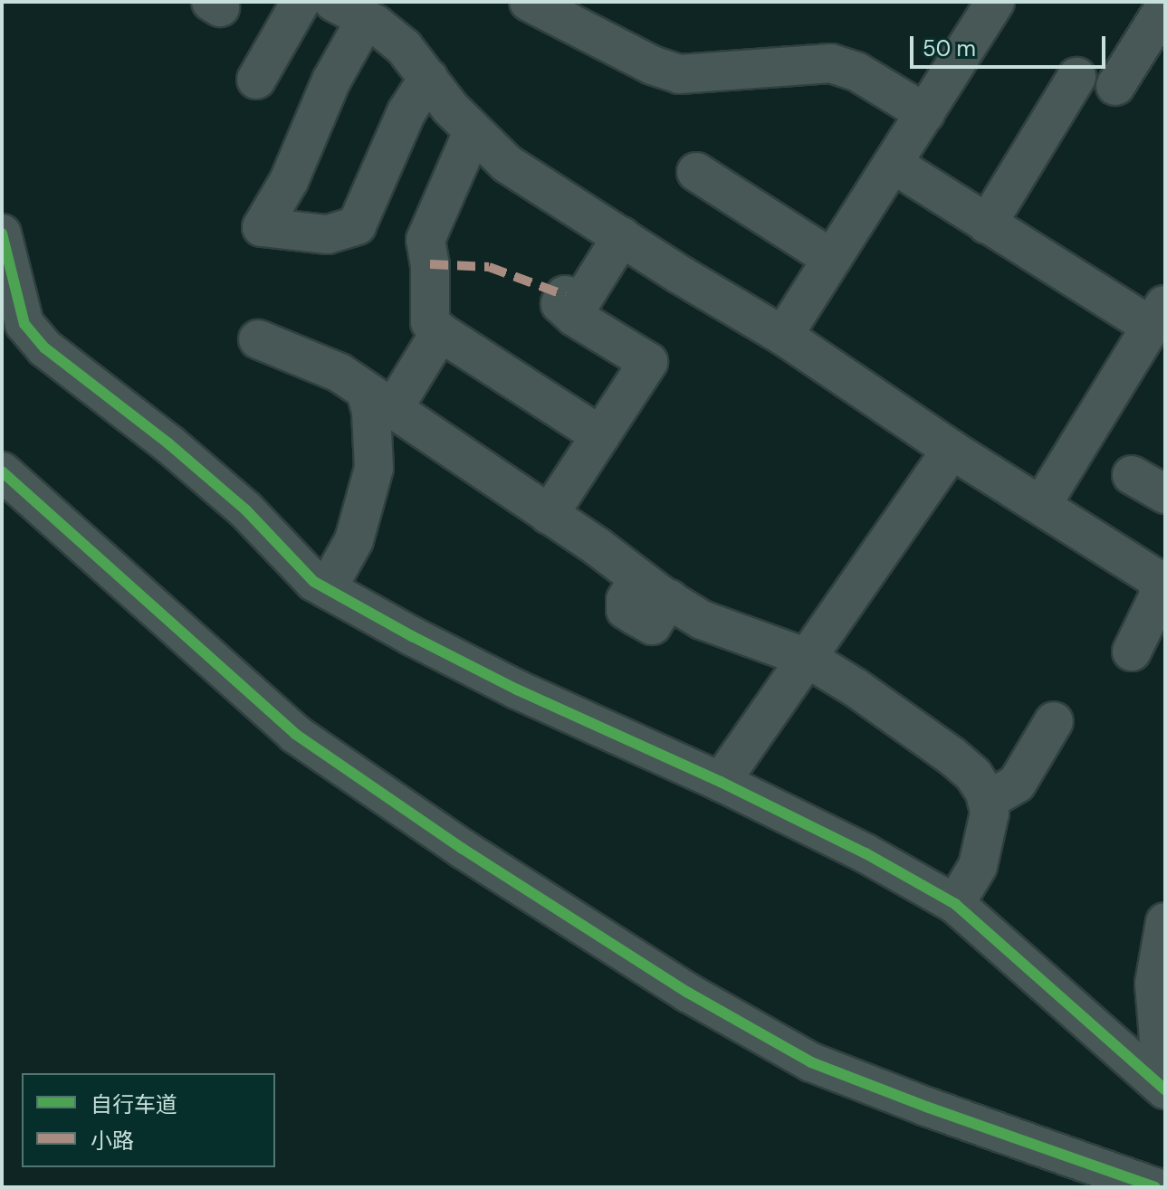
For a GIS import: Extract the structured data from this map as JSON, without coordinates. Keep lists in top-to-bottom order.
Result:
{
  "legend": ["自行车道", "小路"],
  "scale_bar": "50 m"
}
